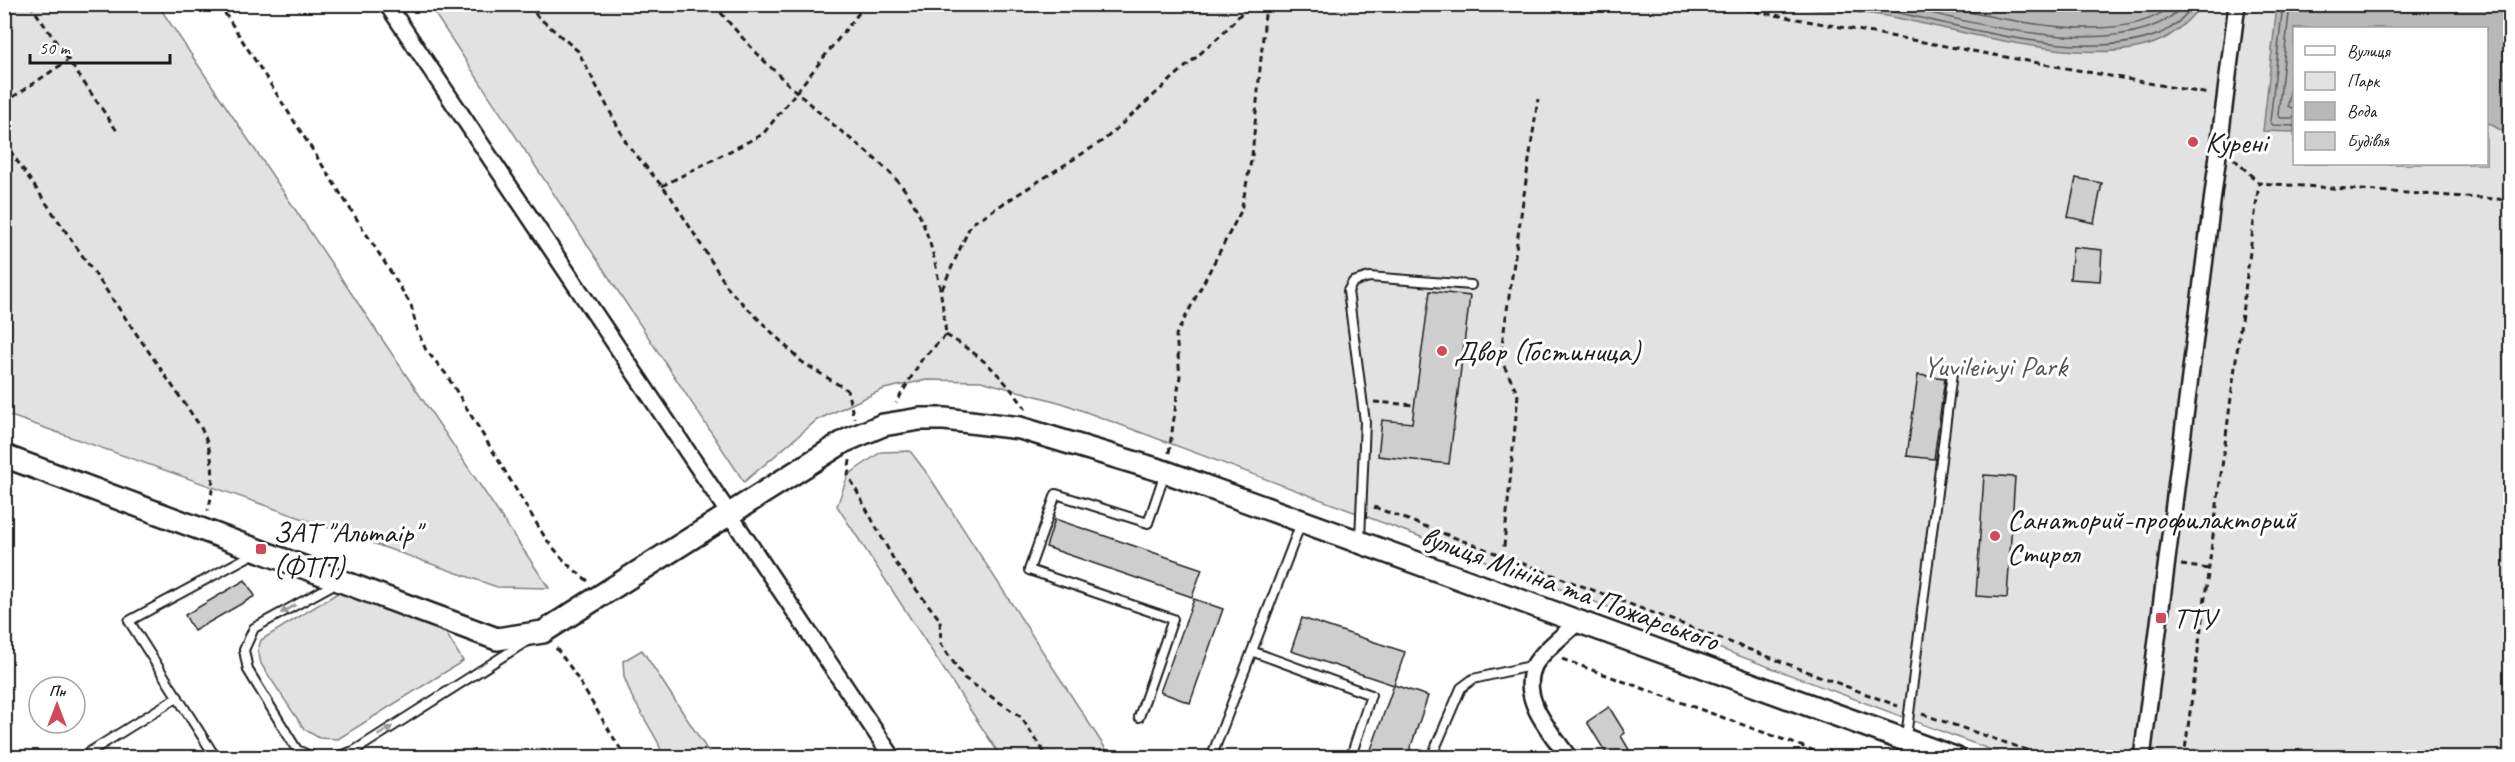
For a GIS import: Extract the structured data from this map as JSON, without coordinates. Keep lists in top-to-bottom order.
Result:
{
  "streets": {
    "street": ["вулиця Мініна та Пожарського"]
  },
  "parks": ["Yuvileinyi Park"],
  "places": {
    "other": ["Курені", "Двор (Гостиница)", "Санаторий-профилакторий Стирол"],
    "transit": ["ЗАТ \"Альтаір\" (ФТП)", "ТТУ"]
  },
  "legend": [
    "Вулиця",
    "Парк",
    "Вода",
    "Будівля"
  ],
  "scale_bar": "50 m",
  "north": "top"
}
